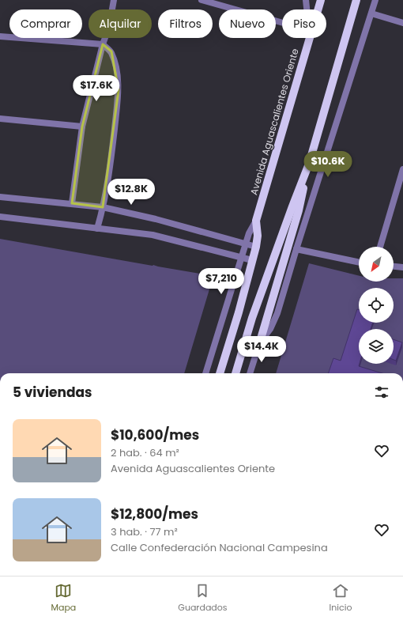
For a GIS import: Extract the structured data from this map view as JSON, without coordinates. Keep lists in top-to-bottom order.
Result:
{
  "streets": {
    "main road": ["Avenida Aguascalientes Oriente"]
  },
  "north": "bottom left",
  "page": {
    "chip": [
      "Comprar",
      "Alquilar",
      "Filtros",
      "Nuevo",
      "Piso"
    ],
    "price": [
      "$17.6K",
      "$10.6K",
      "$12.8K",
      "$7,210",
      "$14.4K"
    ],
    "heading": "5 viviendas",
    "list": [
      {
        "name": "$10,600/mes",
        "note": "2 hab. · 64 m² · Avenida Aguascalientes Oriente"
      },
      {
        "name": "$12,800/mes",
        "note": "3 hab. · 77 m² · Calle Confederación Nacional Campesina"
      }
    ],
    "tabs": ["Mapa", "Guardados", "Inicio"]
  }
}
